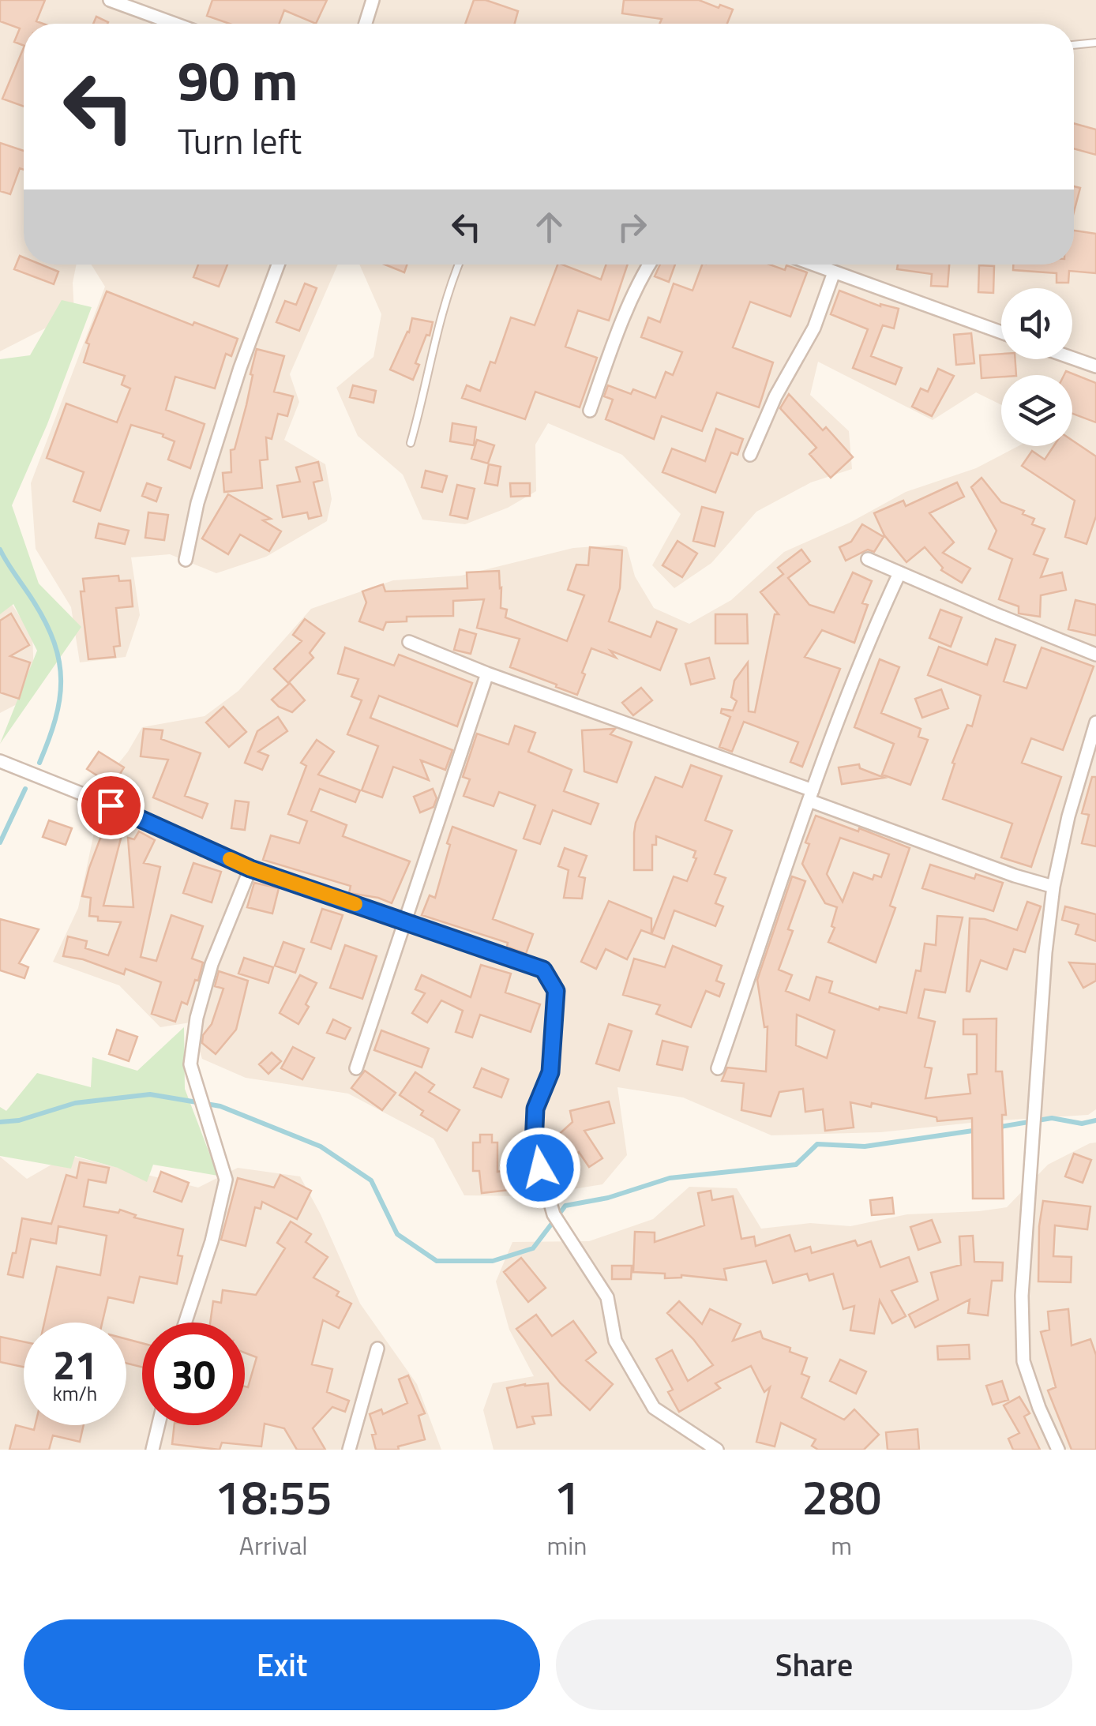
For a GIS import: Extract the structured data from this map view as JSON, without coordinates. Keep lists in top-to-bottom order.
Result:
{
  "page": {
    "turn": ["90 m", "Turn left"],
    "speed": "21 km/h",
    "limit": "30",
    "eta": [
      "18:55",
      "Arrival",
      "1",
      "min",
      "280",
      "m"
    ],
    "buttons": ["Exit", "Share"]
  }
}
